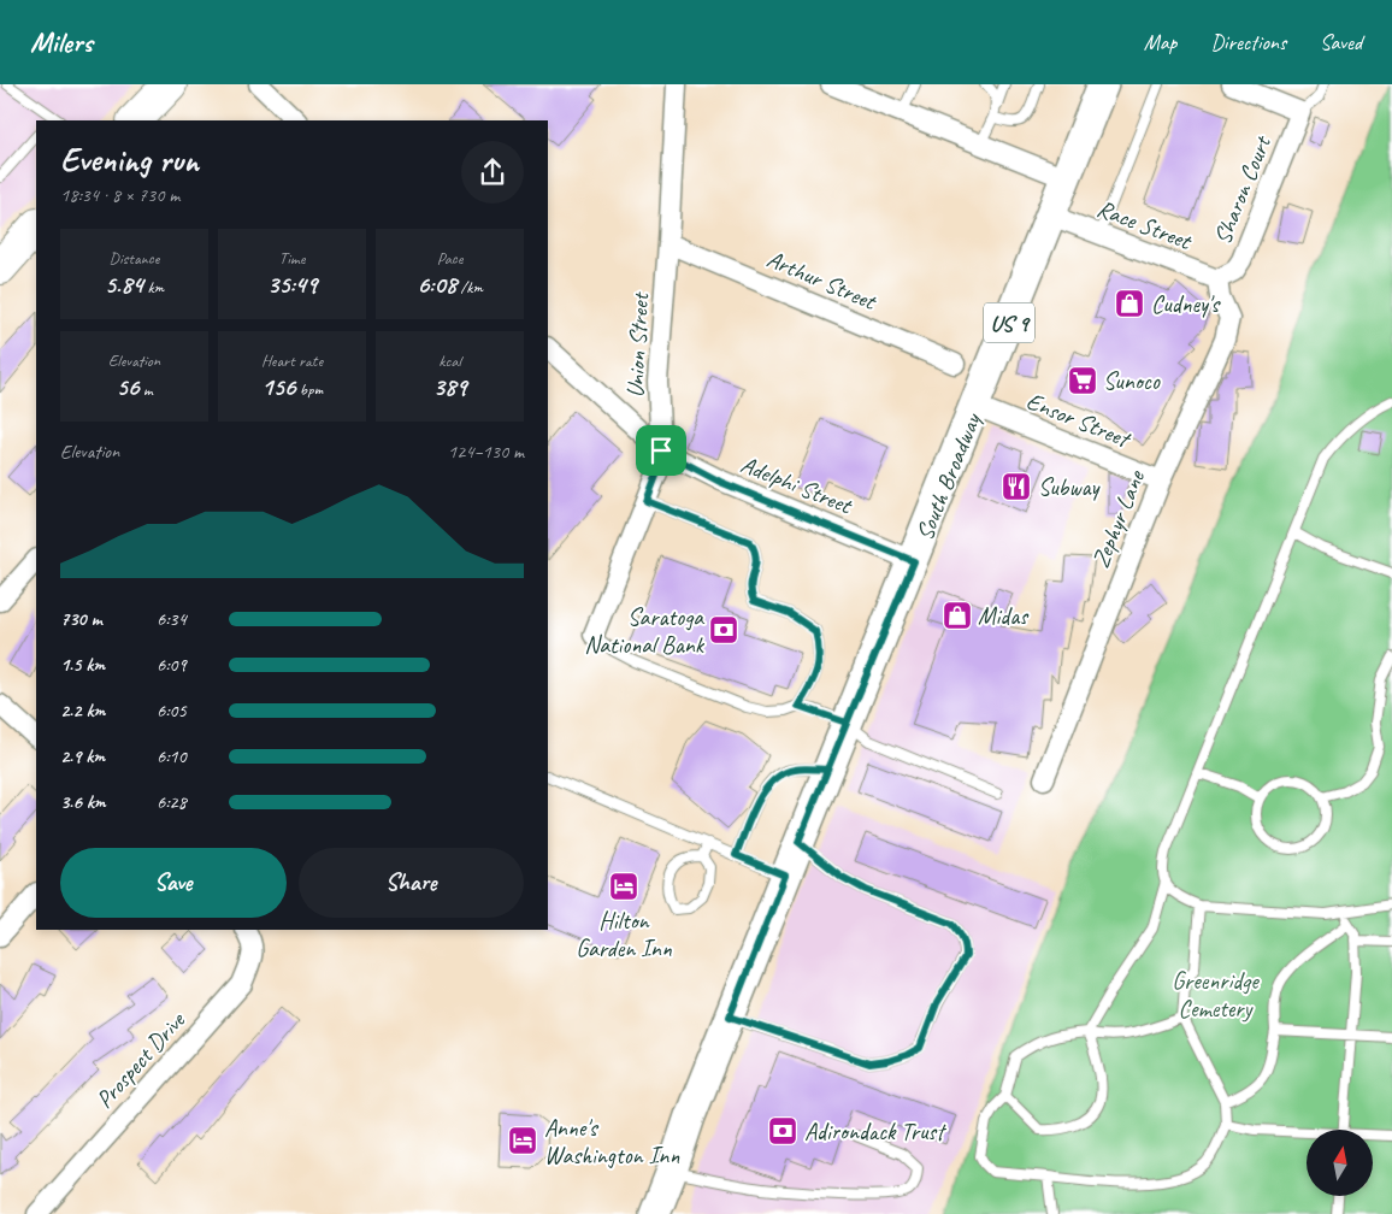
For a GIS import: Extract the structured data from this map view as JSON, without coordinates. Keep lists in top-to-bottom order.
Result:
{
  "streets": {
    "main road": ["US 9", "South Broadway"],
    "street": [
      "Sharon Court",
      "Race Street",
      "Arthur Street",
      "Union Street",
      "Ensor Street",
      "Adelphi Street",
      "Zephyr Lane",
      "Prospect Drive"
    ]
  },
  "crossings": [
    ["Sharon Court", "Race Street"],
    ["Sharon Court", "Zephyr Lane"],
    ["Race Street", "South Broadway"],
    ["Race Street", "Zephyr Lane"],
    ["Arthur Street", "Union Street"],
    ["Union Street", "Adelphi Street"],
    ["Ensor Street", "South Broadway"],
    ["Ensor Street", "Zephyr Lane"],
    ["South Broadway", "Adelphi Street"]
  ],
  "parks": ["Greenridge Cemetery"],
  "places": {
    "shop": ["Cudney's", "Midas"],
    "supermarket": ["Sunoco"],
    "restaurant": ["Subway"],
    "bank": ["Saratoga National Bank", "Adirondack Trust"],
    "hotel": ["Hilton Garden Inn", "Anne's Washington Inn"]
  },
  "north": "top",
  "page": {
    "header": "Milers",
    "nav": ["Map", "Directions", "Saved"],
    "heading": ["Evening run", "18:34 · 8 × 730 m"],
    "stats": [
      ["Distance", "5.84 km"],
      ["Time", "35:49"],
      ["Pace", "6:08 /km"],
      ["Elevation", "56 m"],
      ["Heart rate", "156 bpm"],
      ["kcal", "389"]
    ],
    "chart": ["Elevation", "124–130 m"],
    "list": [
      {
        "name": "730 m",
        "note": "6:34"
      },
      {
        "name": "1.5 km",
        "note": "6:09"
      },
      {
        "name": "2.2 km",
        "note": "6:05"
      },
      {
        "name": "2.9 km",
        "note": "6:10"
      },
      {
        "name": "3.6 km",
        "note": "6:28"
      }
    ],
    "buttons": ["Save", "Share"]
  }
}
